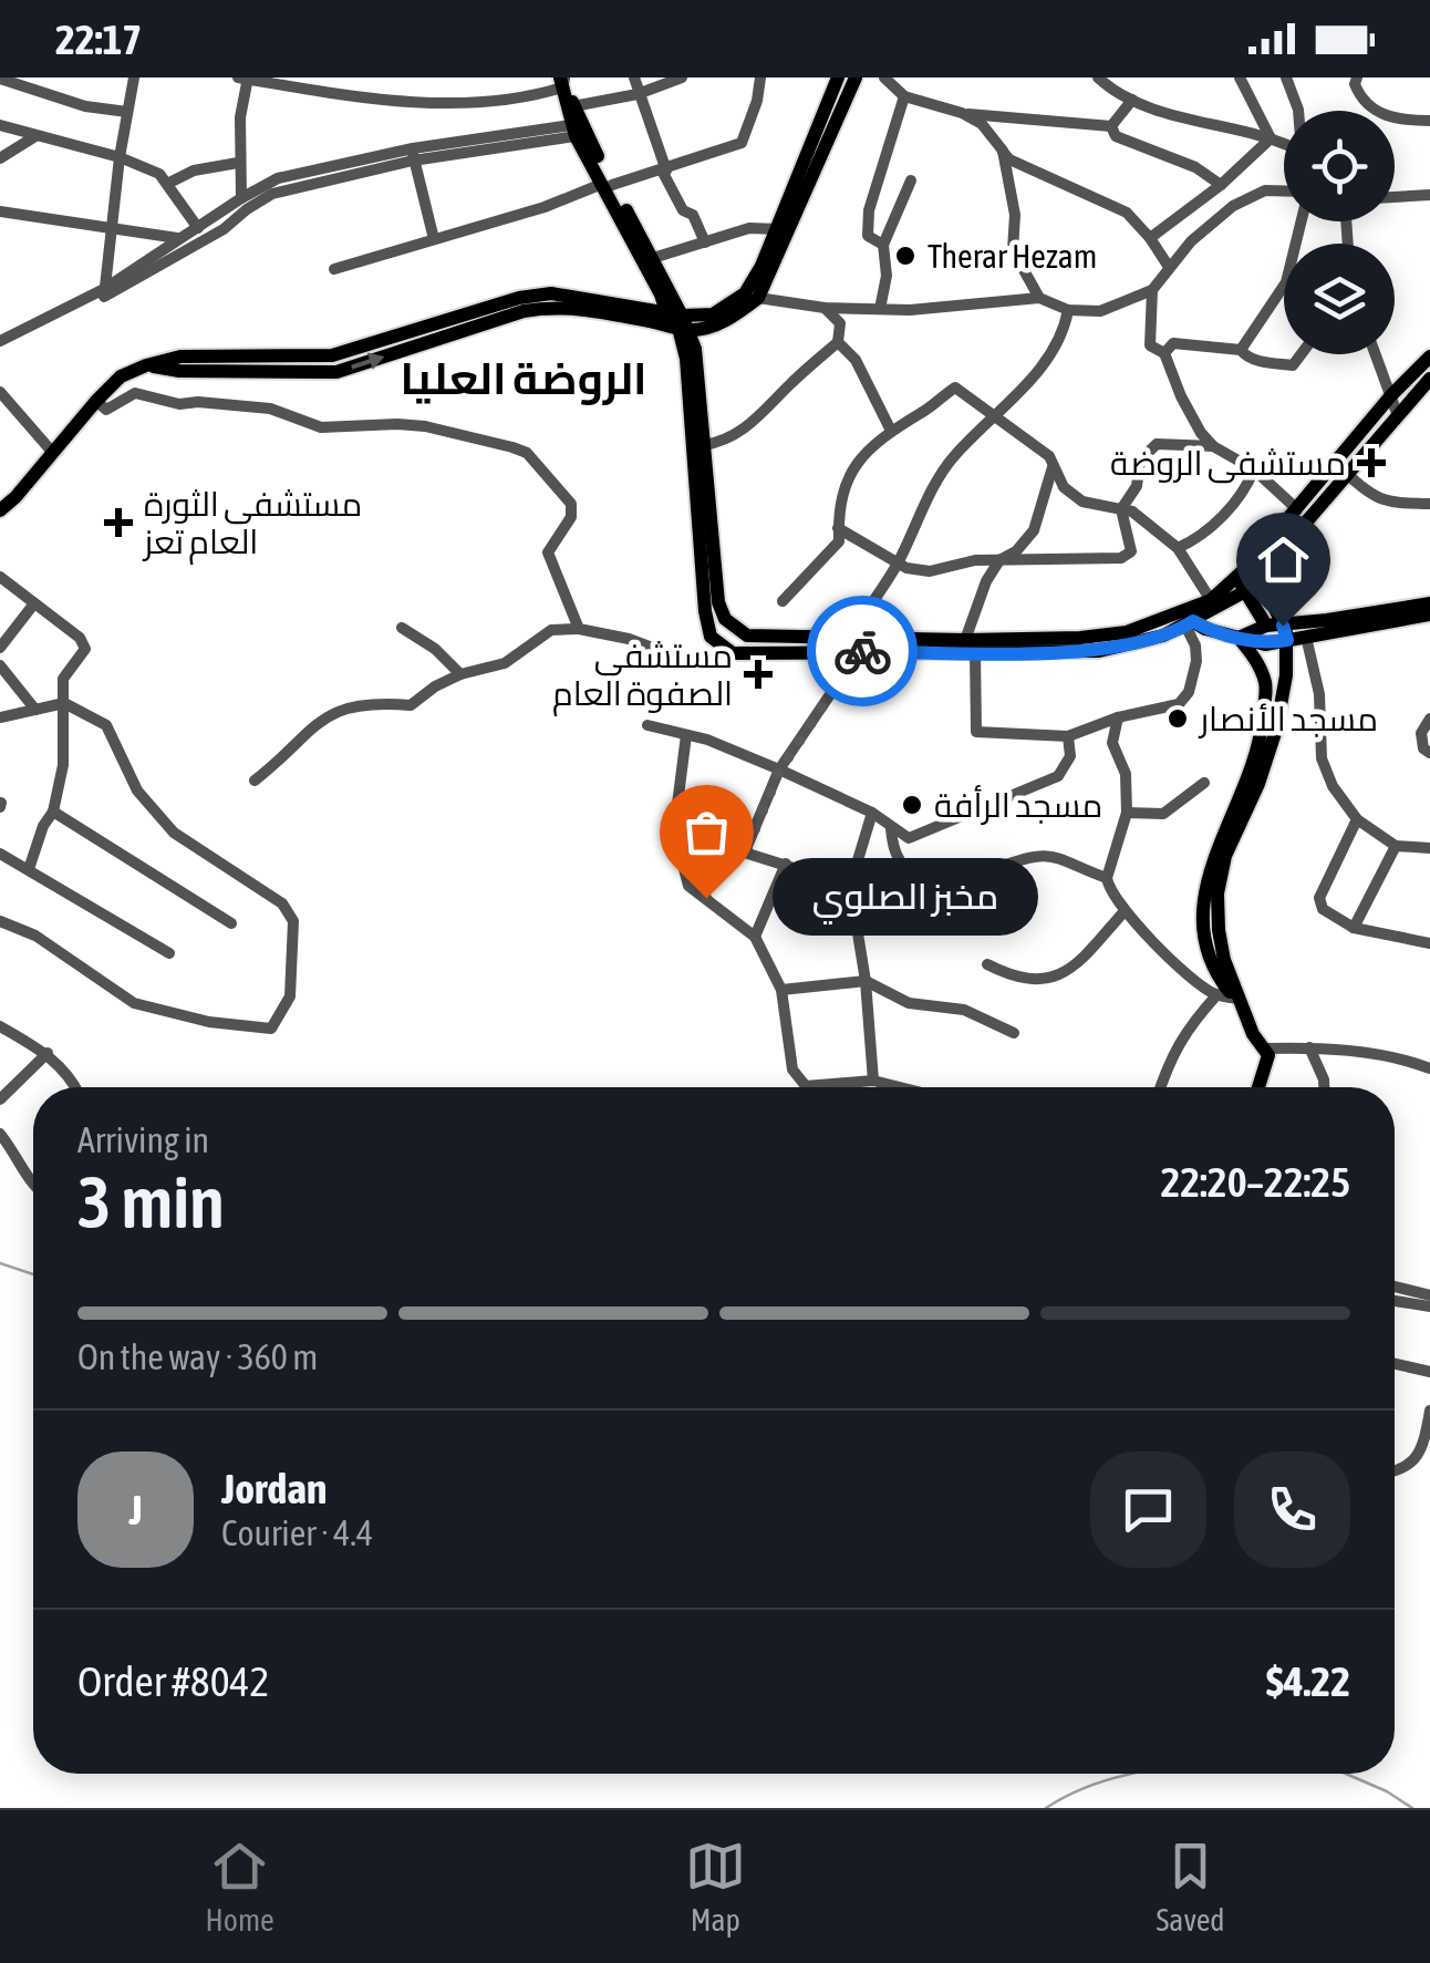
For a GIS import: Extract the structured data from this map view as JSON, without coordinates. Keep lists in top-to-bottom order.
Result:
{
  "districts": ["الروضة العليا"],
  "places": {
    "other": [
      "Therar Hezam",
      "مسجد الأنصار",
      "مسجد الرأفة",
      "مخبز الصلوي"
    ],
    "health": ["مستشفى الروضة", "مستشفى الثورة العام تعز", "مستشفى الصفوة العام"]
  },
  "page": {
    "status": "22:17",
    "bubble": "مخبز الصلوي",
    "heading": ["3 min", "Arriving in", "22:20–22:25"],
    "panel": [
      "Jordan",
      "Courier · 4.4",
      "Order #8042",
      "$4.22"
    ],
    "bar": "On the way · 360 m",
    "round": "J",
    "tabs": ["Home", "Map", "Saved"]
  }
}
